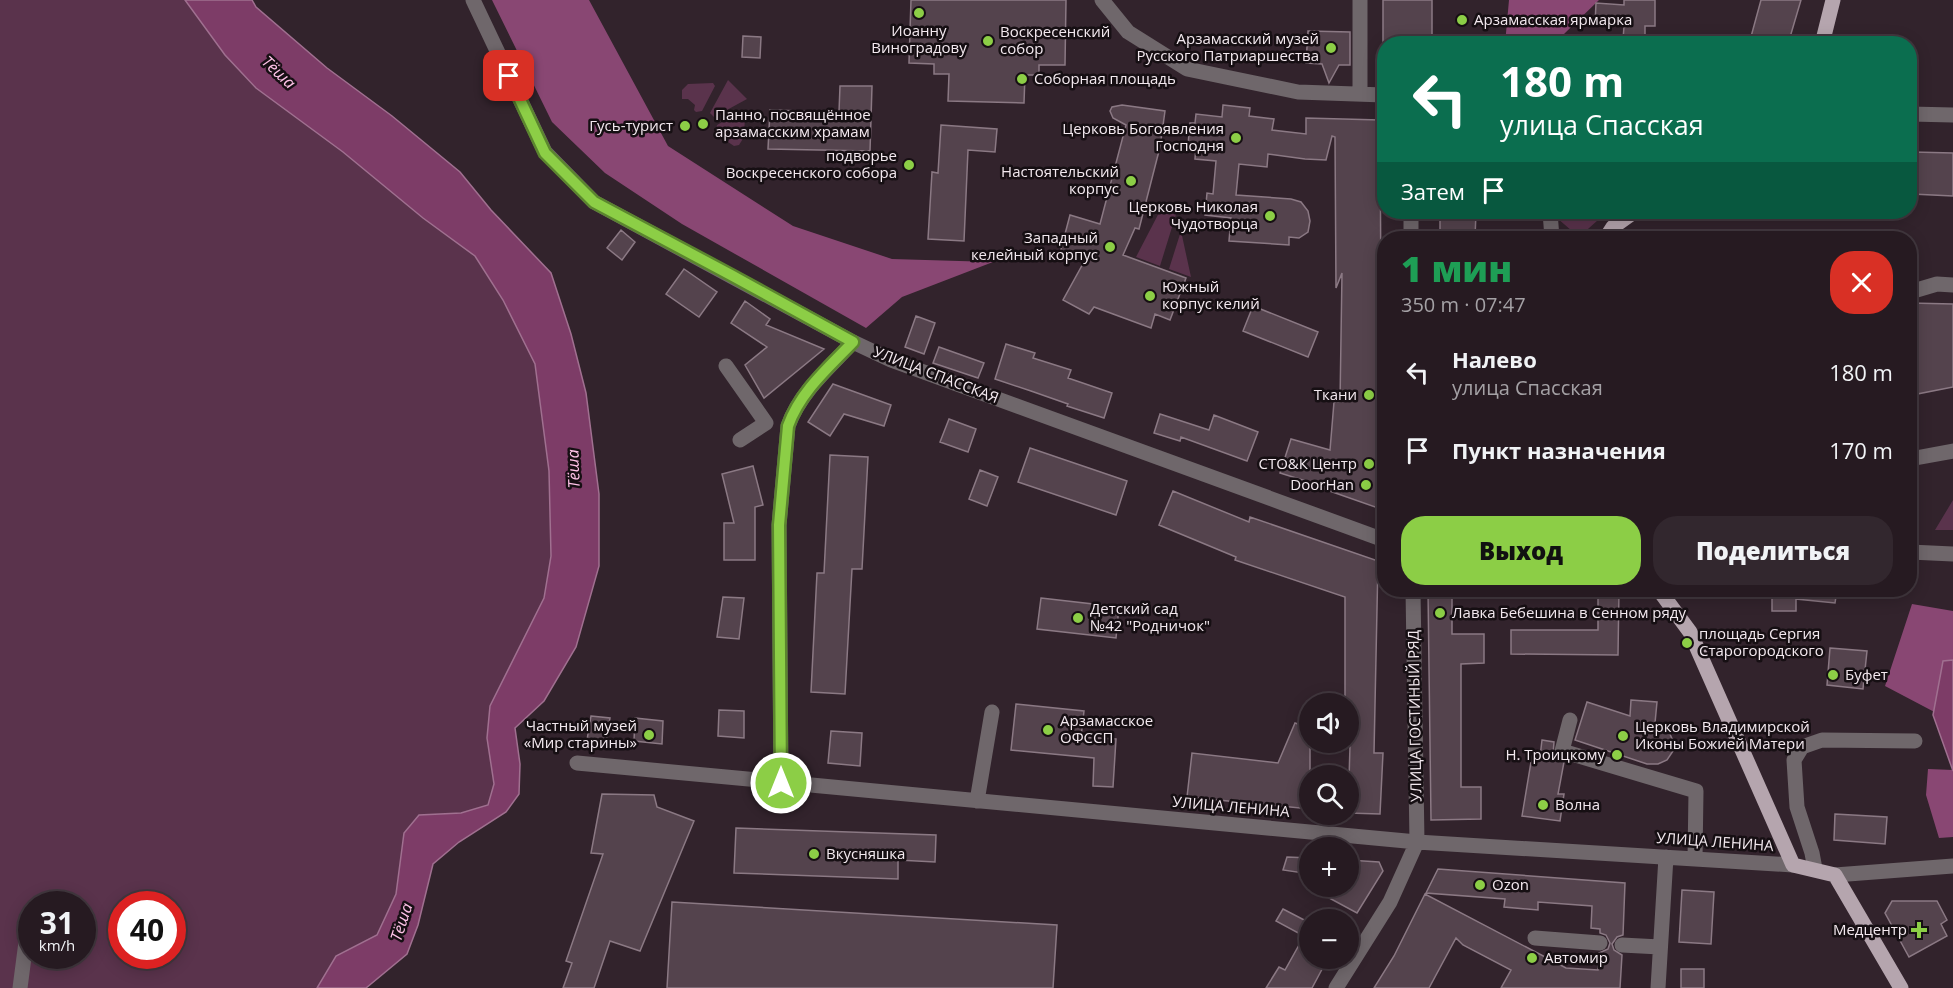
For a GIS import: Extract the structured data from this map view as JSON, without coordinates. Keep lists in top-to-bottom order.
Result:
{
  "streets": {
    "main road": ["УЛИЦА ЛЕНИНА"],
    "street": ["УЛИЦА СПАССКАЯ", "УЛИЦА ГОСТИНЫЙ РЯД"]
  },
  "crossings": [
    ["УЛИЦА ГОСТИНЫЙ РЯД", "УЛИЦА ЛЕНИНА"]
  ],
  "water": ["Тёша"],
  "places": {
    "other": [
      "Иоанну Виноградову",
      "Арзамасская ярмарка",
      "Воскресенский собор",
      "Арзамасский музей Русского Патриаршества",
      "Соборная площадь",
      "Панно, посвящённое арзамасским храмам",
      "Гусь-турист",
      "Церковь Богоявления Господня",
      "подворье Воскресенского собора",
      "Настоятельский корпус",
      "Церковь Николая Чудотворца",
      "Западный келейный корпус",
      "Южный корпус келий",
      "Ткани",
      "СТО&К Центр",
      "DoorHan",
      "Лавка Бебешина в Сенном ряду",
      "Детский сад №42 \"Родничок\"",
      "площадь Сергия Старогородского",
      "Буфет",
      "Арзамасское ОФССП",
      "Частный музей «Мир старины»",
      "Церковь Владимирской Иконы Божией Матери",
      "Н. Троицкому",
      "Волна",
      "Вкусняшка",
      "Ozon",
      "Автомир"
    ],
    "health": ["Медцентр"]
  },
  "page": {
    "turn": ["180 m", "улица Спасская"],
    "then": "Затем",
    "heading": ["1 мин", "350 m · 07:47"],
    "list": [
      {
        "name": "Налево",
        "note": "улица Спасская",
        "value": "180 m"
      },
      {
        "name": "Пункт назначения",
        "value": "170 m"
      }
    ],
    "buttons": ["Выход", "Поделиться"],
    "map_buttons": ["+", "−"],
    "speed": "31 km/h",
    "limit": "40"
  }
}
